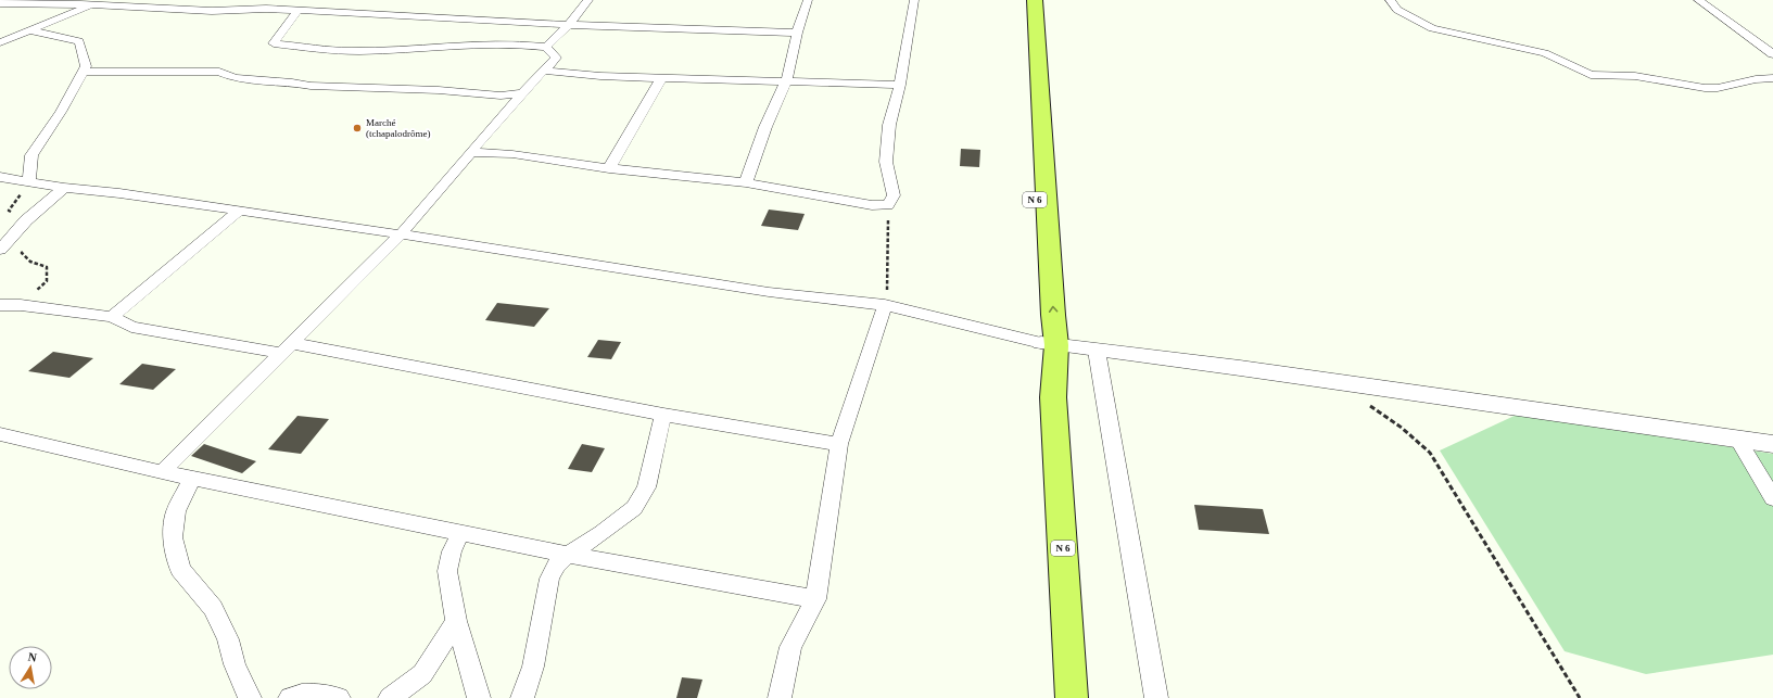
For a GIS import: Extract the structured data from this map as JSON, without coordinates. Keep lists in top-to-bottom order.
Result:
{
  "streets": {
    "main road": ["N 6"]
  },
  "places": ["Marché (tchapalodrôme)"],
  "north": "top"
}
